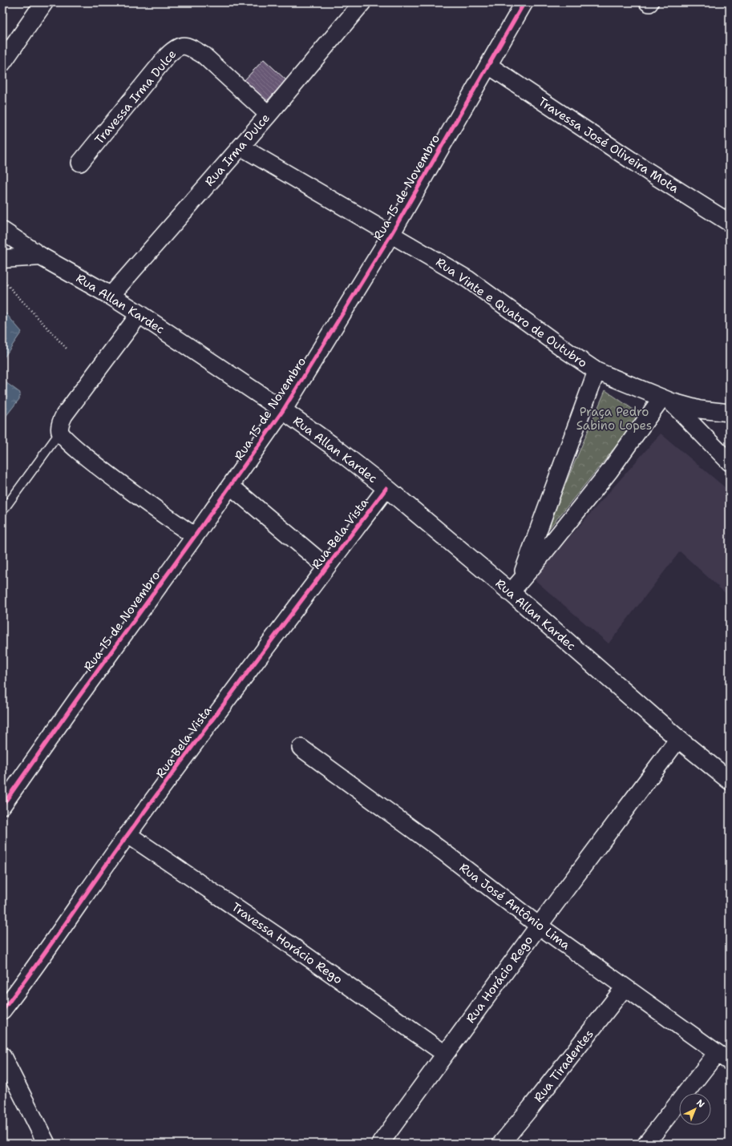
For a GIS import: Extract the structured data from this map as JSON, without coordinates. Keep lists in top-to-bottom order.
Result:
{
  "streets": {
    "main road": ["Rua Allan Kardec"],
    "street": [
      "Travessa Irma Dulce",
      "Travessa José Oliveira Mota",
      "Rua Irma Dulce",
      "Rua 15 de Novembro",
      "Rua Vinte e Quatro de Outubro",
      "Rua Bela Vista",
      "Rua José Antônio Lima",
      "Travessa Horácio Rego",
      "Rua Horácio Rego",
      "Rua Tiradentes"
    ]
  },
  "crossings": [
    ["Travessa Irma Dulce", "Rua Irma Dulce"],
    ["Travessa José Oliveira Mota", "Rua 15 de Novembro"],
    ["Rua Irma Dulce", "Rua Allan Kardec"],
    ["Rua Irma Dulce", "Rua Vinte e Quatro de Outubro"],
    ["Rua 15 de Novembro", "Rua Allan Kardec"],
    ["Rua 15 de Novembro", "Rua Vinte e Quatro de Outubro"],
    ["Rua Allan Kardec", "Rua Bela Vista"],
    ["Rua Allan Kardec", "Rua Horácio Rego"],
    ["Rua Bela Vista", "Travessa Horácio Rego"],
    ["Rua José Antônio Lima", "Rua Horácio Rego"],
    ["Rua José Antônio Lima", "Rua Tiradentes"],
    ["Travessa Horácio Rego", "Rua Horácio Rego"]
  ],
  "parks": ["Praça Pedro Sabino Lopes"],
  "north": "top right"
}
